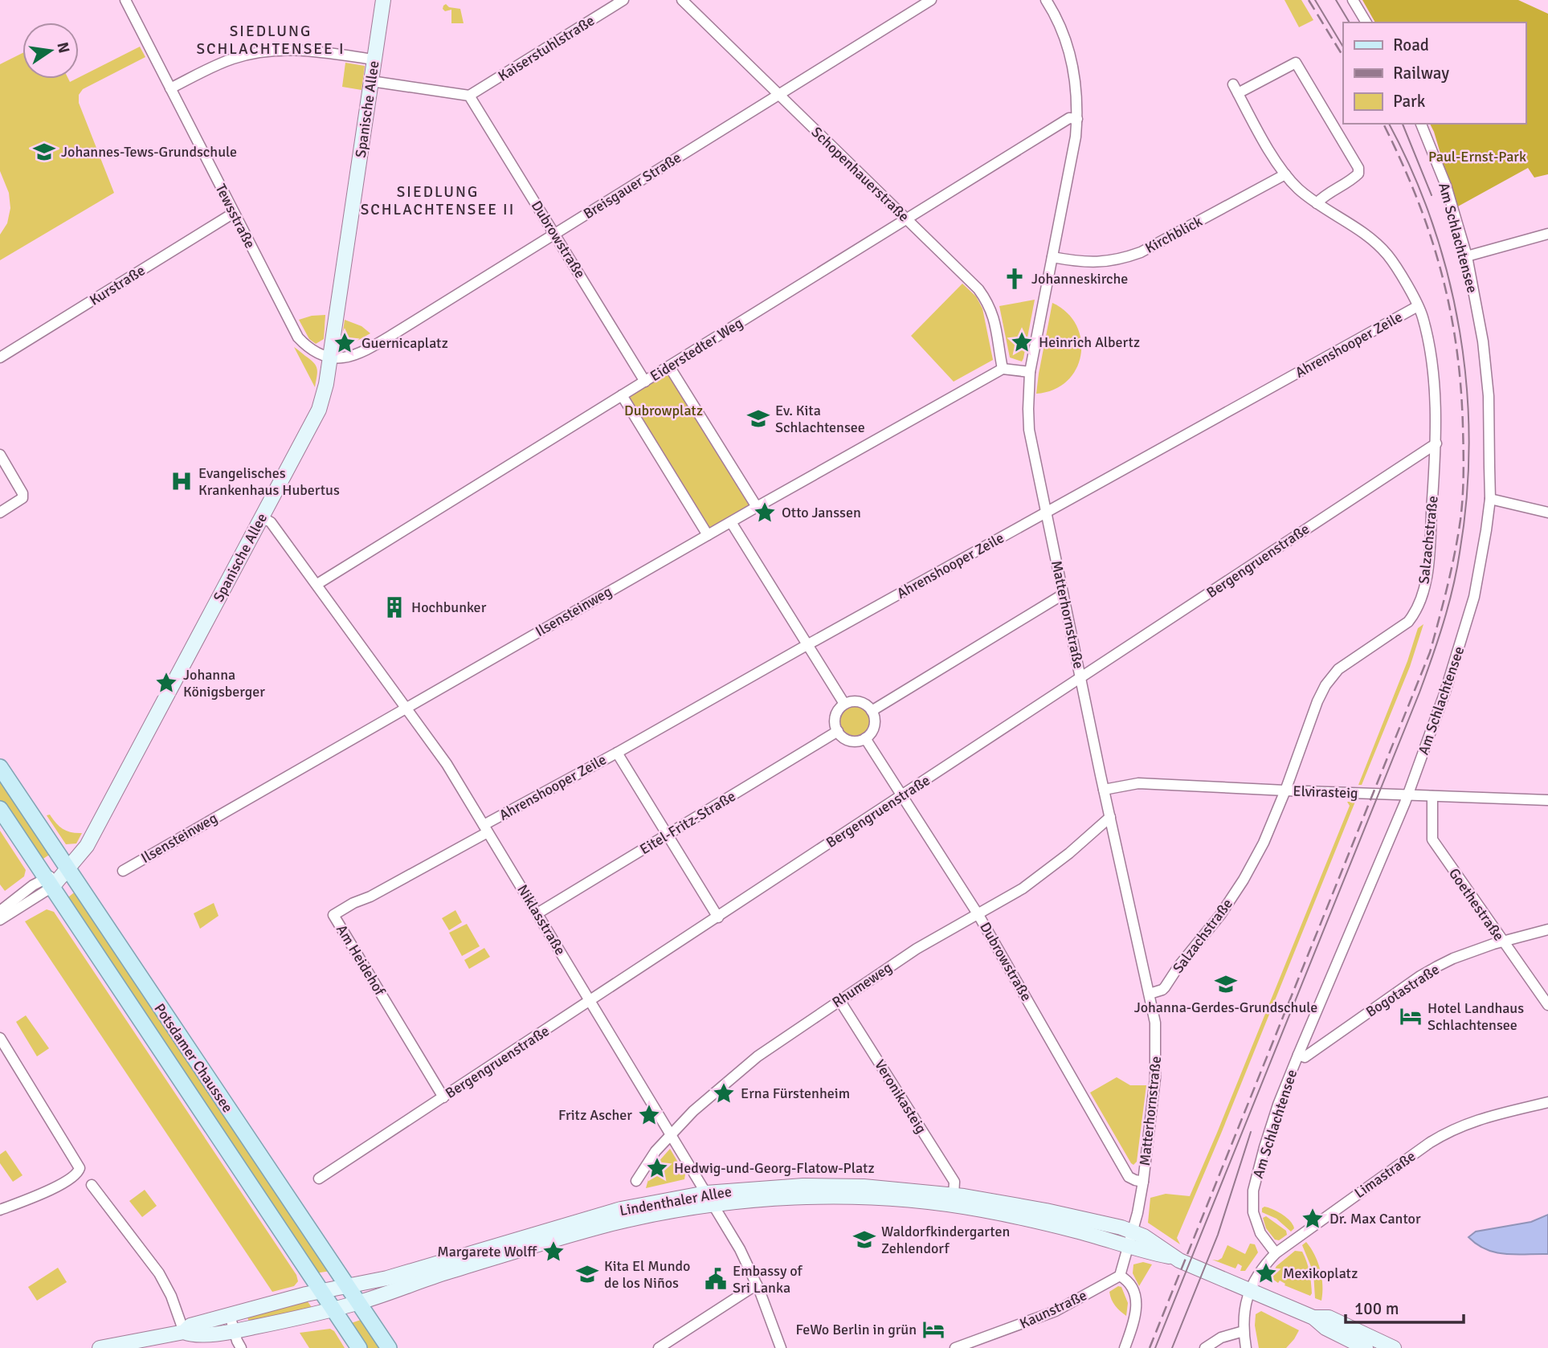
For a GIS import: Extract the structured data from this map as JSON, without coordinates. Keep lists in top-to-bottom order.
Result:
{
  "streets": {
    "main road": ["Spanische Allee", "Potsdamer Chaussee", "Lindenthaler Allee"],
    "street": [
      "Kaiserstuhlstraße",
      "Schopenhauerstraße",
      "Breisgauer Straße",
      "Tewsstraße",
      "Kirchblick",
      "Am Schlachtensee",
      "Dubrowstraße",
      "Kurstraße",
      "Ahrenshooper Zeile",
      "Eiderstedter Weg",
      "Salzachstraße",
      "Bergengruenstraße",
      "Ilsensteinweg",
      "Matterhornstraße",
      "Elvirasteig",
      "Eitel-Fritz-Straße",
      "Goethestraße",
      "Niklasstraße",
      "Am Heidehof",
      "Rhumeweg",
      "Bogotastraße",
      "Veronikasteig",
      "Limastraße",
      "Kaunstraße"
    ]
  },
  "crossings": [
    ["Kaiserstuhlstraße", "Dubrowstraße"],
    ["Spanische Allee", "Breisgauer Straße"],
    ["Spanische Allee", "Tewsstraße"],
    ["Spanische Allee", "Niklasstraße"],
    ["Spanische Allee", "Potsdamer Chaussee"],
    ["Schopenhauerstraße", "Breisgauer Straße"],
    ["Schopenhauerstraße", "Eiderstedter Weg"],
    ["Schopenhauerstraße", "Ilsensteinweg"],
    ["Breisgauer Straße", "Tewsstraße"],
    ["Breisgauer Straße", "Dubrowstraße"],
    ["Tewsstraße", "Kurstraße"],
    ["Kirchblick", "Salzachstraße"],
    ["Kirchblick", "Matterhornstraße"],
    ["Am Schlachtensee", "Elvirasteig"],
    ["Am Schlachtensee", "Bogotastraße"],
    ["Am Schlachtensee", "Limastraße"],
    ["Dubrowstraße", "Eiderstedter Weg"],
    ["Dubrowstraße", "Bergengruenstraße"],
    ["Dubrowstraße", "Matterhornstraße"],
    ["Dubrowstraße", "Eitel-Fritz-Straße"],
    ["Dubrowstraße", "Rhumeweg"],
    ["Ahrenshooper Zeile", "Salzachstraße"],
    ["Ahrenshooper Zeile", "Matterhornstraße"],
    ["Ahrenshooper Zeile", "Niklasstraße"],
    ["Ahrenshooper Zeile", "Am Heidehof"],
    ["Eiderstedter Weg", "Matterhornstraße"],
    ["Eiderstedter Weg", "Niklasstraße"],
    ["Salzachstraße", "Bergengruenstraße"],
    ["Salzachstraße", "Matterhornstraße"],
    ["Salzachstraße", "Elvirasteig"],
    ["Bergengruenstraße", "Matterhornstraße"],
    ["Bergengruenstraße", "Niklasstraße"],
    ["Bergengruenstraße", "Am Heidehof"],
    ["Ilsensteinweg", "Niklasstraße"],
    ["Matterhornstraße", "Elvirasteig"],
    ["Matterhornstraße", "Rhumeweg"],
    ["Matterhornstraße", "Lindenthaler Allee"],
    ["Elvirasteig", "Goethestraße"],
    ["Eitel-Fritz-Straße", "Niklasstraße"],
    ["Goethestraße", "Bogotastraße"],
    ["Niklasstraße", "Am Heidehof"],
    ["Niklasstraße", "Rhumeweg"],
    ["Niklasstraße", "Lindenthaler Allee"],
    ["Rhumeweg", "Veronikasteig"],
    ["Potsdamer Chaussee", "Lindenthaler Allee"],
    ["Veronikasteig", "Lindenthaler Allee"],
    ["Limastraße", "Lindenthaler Allee"]
  ],
  "districts": ["SIEDLUNG SCHLACHTENSEE I", "SIEDLUNG SCHLACHTENSEE II"],
  "parks": ["Paul-Ernst-Park", "Dubrowplatz"],
  "places": {
    "school or university": [
      "Johannes-Tews-Grundschule",
      "Ev. Kita Schlachtensee",
      "Johanna-Gerdes-Grundschule",
      "Waldorfkindergarten Zehlendorf",
      "Kita El Mundo de los Niños"
    ],
    "church": ["Johanneskirche"],
    "place": [
      "Heinrich Albertz",
      "Guernicaplatz",
      "Otto Janssen",
      "Johanna Königsberger",
      "Erna Fürstenheim",
      "Fritz Ascher",
      "Hedwig-und-Georg-Flatow-Platz",
      "Dr. Max Cantor",
      "Margarete Wolff",
      "Mexikoplatz"
    ],
    "hospital": ["Evangelisches Krankenhaus Hubertus"],
    "building": ["Hochbunker"],
    "hotel": ["Hotel Landhaus Schlachtensee", "FeWo Berlin in grün"],
    "public building": ["Embassy of Sri Lanka"]
  },
  "legend": ["Road", "Railway", "Park"],
  "scale_bar": "100 m",
  "north": "right"
}
